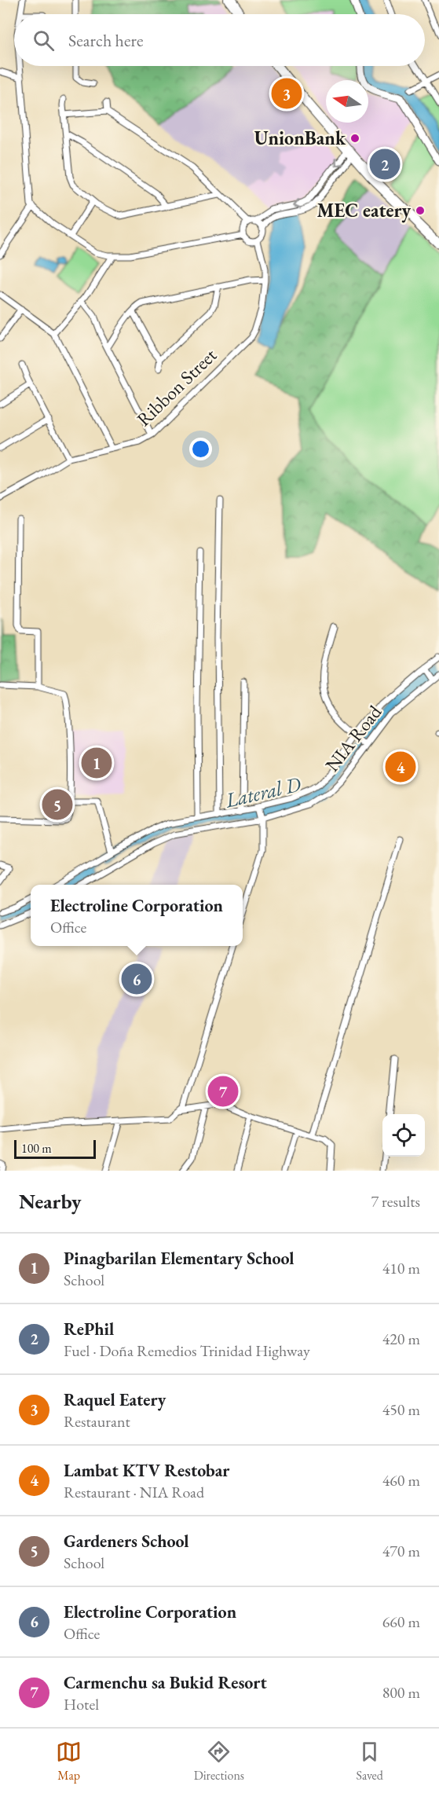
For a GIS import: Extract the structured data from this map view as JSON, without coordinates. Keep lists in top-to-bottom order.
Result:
{
  "streets": {
    "street": ["Ribbon Street", "NIA Road"]
  },
  "water": ["Lateral D"],
  "places": ["UnionBank", "MEC eatery"],
  "scale_bar": "100 m",
  "north": "left",
  "page": {
    "search": "Search here",
    "pins": [
      "3",
      "2",
      "1",
      "4",
      "5",
      "6",
      "7"
    ],
    "popup": ["Electroline Corporation", "Office"],
    "scale": "100 m",
    "heading": ["Nearby", "7 results"],
    "list": [
      {
        "mark": "1",
        "name": "Pinagbarilan Elementary School",
        "note": "School",
        "value": "410 m"
      },
      {
        "mark": "2",
        "name": "RePhil",
        "note": "Fuel · Doña Remedios Trinidad Highway",
        "value": "420 m"
      },
      {
        "mark": "3",
        "name": "Raquel Eatery",
        "note": "Restaurant",
        "value": "450 m"
      },
      {
        "mark": "4",
        "name": "Lambat KTV Restobar",
        "note": "Restaurant · NIA Road",
        "value": "460 m"
      },
      {
        "mark": "5",
        "name": "Gardeners School",
        "note": "School",
        "value": "470 m"
      },
      {
        "mark": "6",
        "name": "Electroline Corporation",
        "note": "Office",
        "value": "660 m"
      },
      {
        "mark": "7",
        "name": "Carmenchu sa Bukid Resort",
        "note": "Hotel",
        "value": "800 m"
      }
    ],
    "nav": ["Map", "Directions", "Saved"]
  }
}
